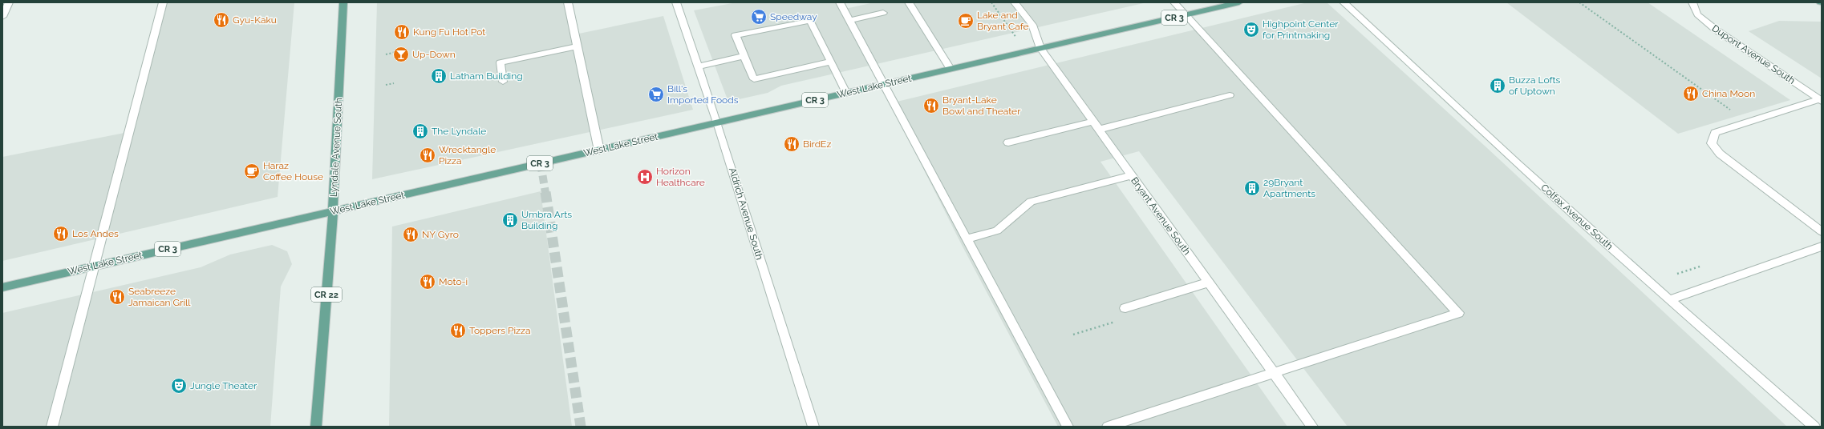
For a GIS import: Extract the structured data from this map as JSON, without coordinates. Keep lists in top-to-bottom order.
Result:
{
  "streets": {
    "main road": [
      "CR 3",
      "West Lake Street",
      "Lyndale Avenue South",
      "CR 22"
    ],
    "street": [
      "Dupont Avenue South",
      "Aldrich Avenue South",
      "Bryant Avenue South",
      "Colfax Avenue South"
    ]
  },
  "crossings": [
    ["West Lake Street", "Lyndale Avenue South"],
    ["West Lake Street", "Aldrich Avenue South"],
    ["West Lake Street", "Bryant Avenue South"]
  ],
  "places": {
    "supermarket": ["Speedway", "Bill's Imported Foods"],
    "restaurant": [
      "Gyu-Kaku",
      "Kung Fu Hot Pot",
      "China Moon",
      "Bryant-Lake Bowl and Theater",
      "BirdEz",
      "Wrecktangle Pizza",
      "Los Andes",
      "NY Gyro",
      "Moto-i",
      "Seabreeze Jamaican Grill",
      "Toppers Pizza"
    ],
    "cafe": ["Lake and Bryant Cafe", "Haraz Coffee House"],
    "theatre": ["Highpoint Center for Printmaking", "Jungle Theater"],
    "bar": ["Up-Down"],
    "building": [
      "Latham Building",
      "Buzza Lofts of Uptown",
      "The Lyndale",
      "29Bryant Apartments",
      "Umbra Arts Building"
    ],
    "hospital": ["Horizon Healthcare"]
  }
}
